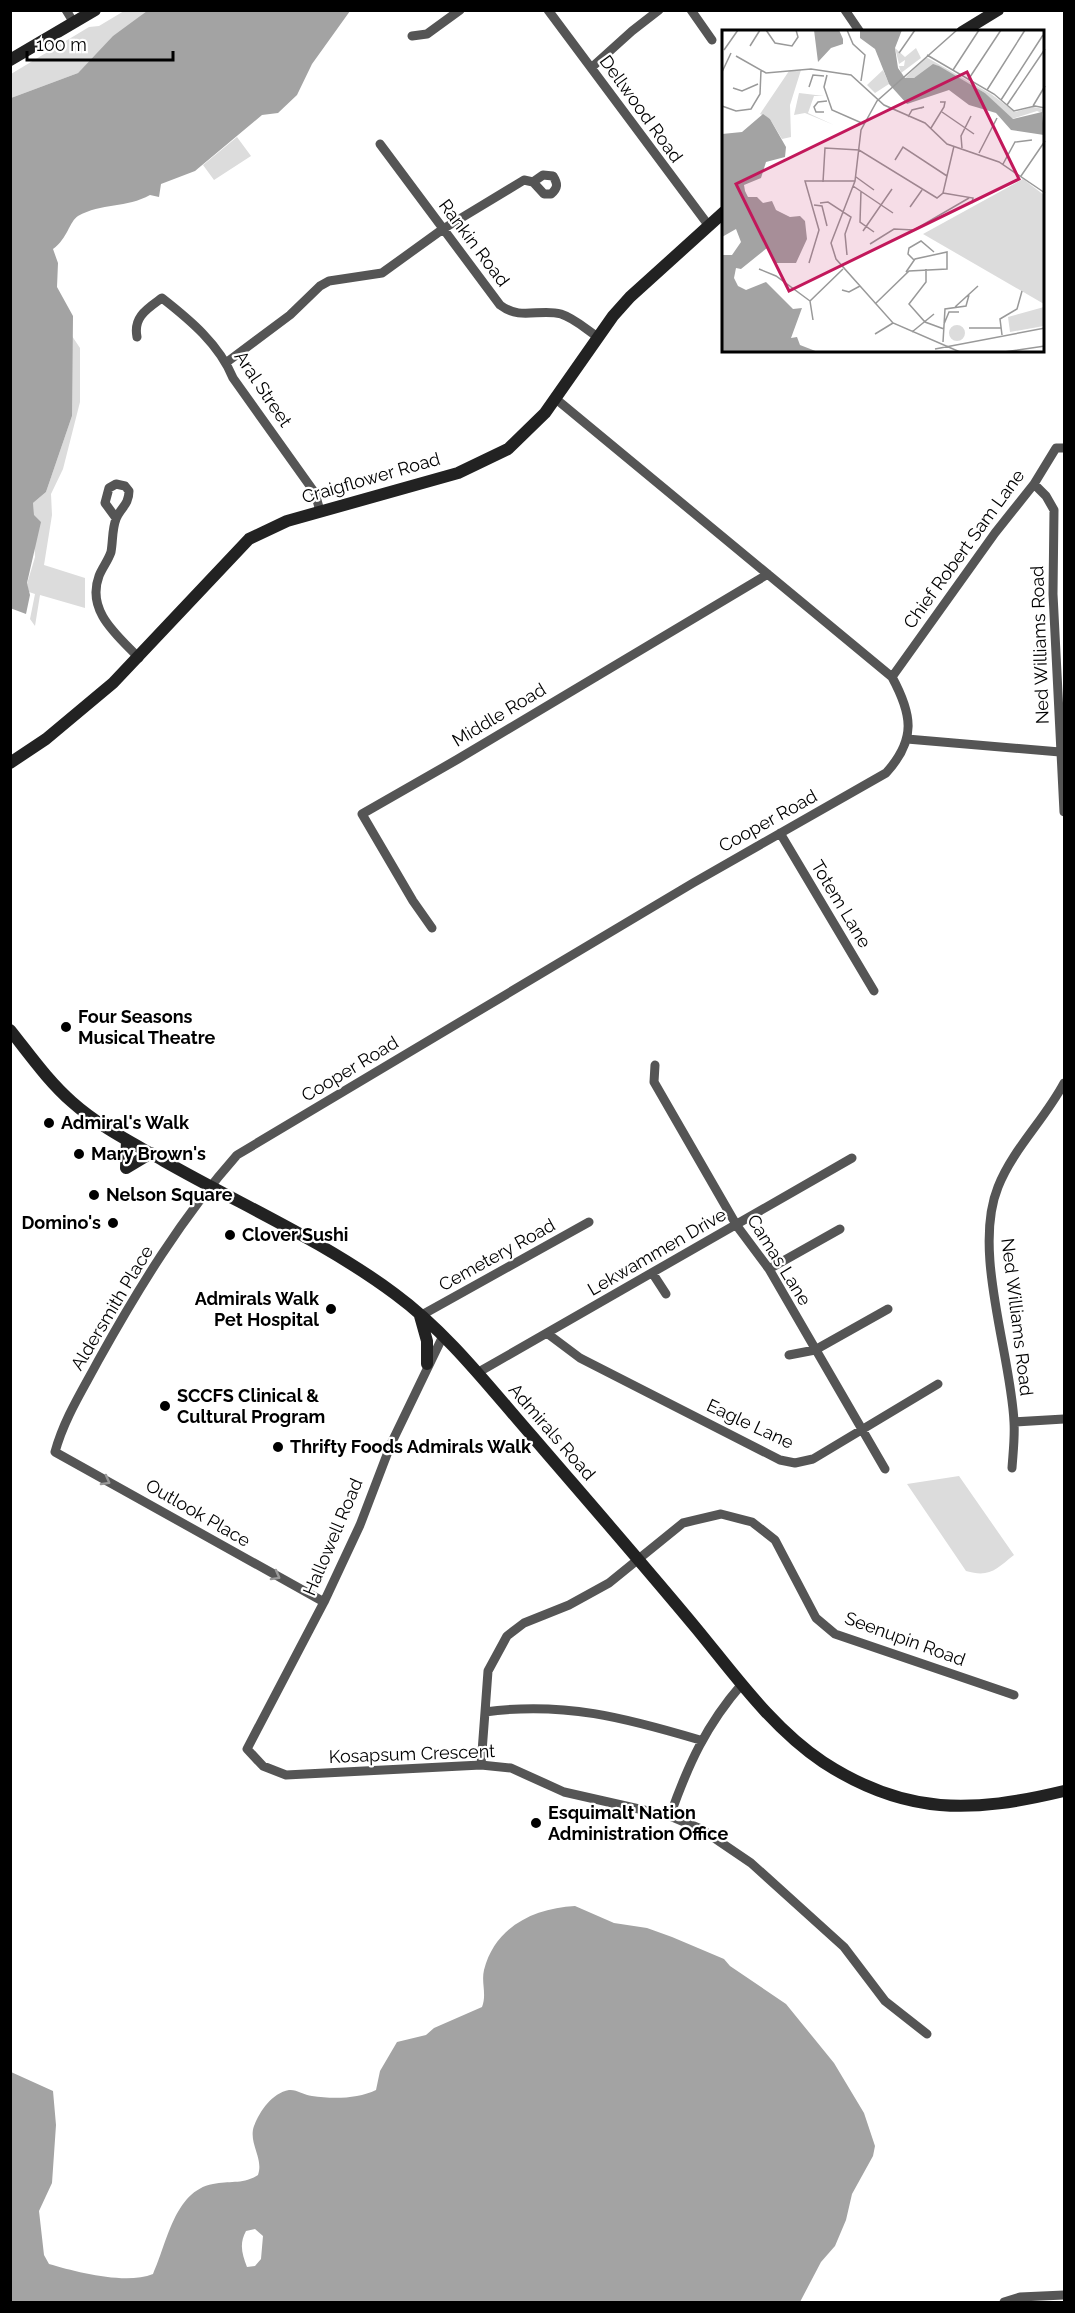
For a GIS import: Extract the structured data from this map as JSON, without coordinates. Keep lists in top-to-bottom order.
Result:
{
  "streets": {
    "main road": ["Craigflower Road", "Admirals Road"],
    "street": [
      "Dellwood Road",
      "Rankin Road",
      "Aral Street",
      "Chief Robert Sam Lane",
      "Ned Williams Road",
      "Middle Road",
      "Cooper Road",
      "Totem Lane",
      "Lekwammen Drive",
      "Cemetery Road",
      "Camas Lane",
      "Aldersmith Place",
      "Eagle Lane",
      "Outlook Place",
      "Hallowell Road",
      "Seenupin Road",
      "Kosapsum Crescent"
    ]
  },
  "crossings": [
    ["Dellwood Road", "Craigflower Road"],
    ["Rankin Road", "Craigflower Road"],
    ["Aral Street", "Craigflower Road"],
    ["Chief Robert Sam Lane", "Ned Williams Road"],
    ["Cooper Road", "Totem Lane"],
    ["Cooper Road", "Aldersmith Place"],
    ["Cooper Road", "Admirals Road"],
    ["Lekwammen Drive", "Camas Lane"],
    ["Lekwammen Drive", "Eagle Lane"],
    ["Lekwammen Drive", "Admirals Road"],
    ["Cemetery Road", "Admirals Road"],
    ["Camas Lane", "Eagle Lane"],
    ["Aldersmith Place", "Admirals Road"],
    ["Aldersmith Place", "Outlook Place"],
    ["Admirals Road", "Hallowell Road"],
    ["Admirals Road", "Seenupin Road"],
    ["Outlook Place", "Hallowell Road"],
    ["Hallowell Road", "Kosapsum Crescent"],
    ["Seenupin Road", "Kosapsum Crescent"]
  ],
  "one_way": ["Outlook Place"],
  "places": [
    "Four Seasons Musical Theatre",
    "Admiral's Walk",
    "Mary Brown's",
    "Nelson Square",
    "Domino's",
    "Clover Sushi",
    "Admirals Walk Pet Hospital",
    "SCCFS Clinical & Cultural Program",
    "Thrifty Foods Admirals Walk",
    "Esquimalt Nation Administration Office"
  ],
  "scale_bar": "100 m"
}
